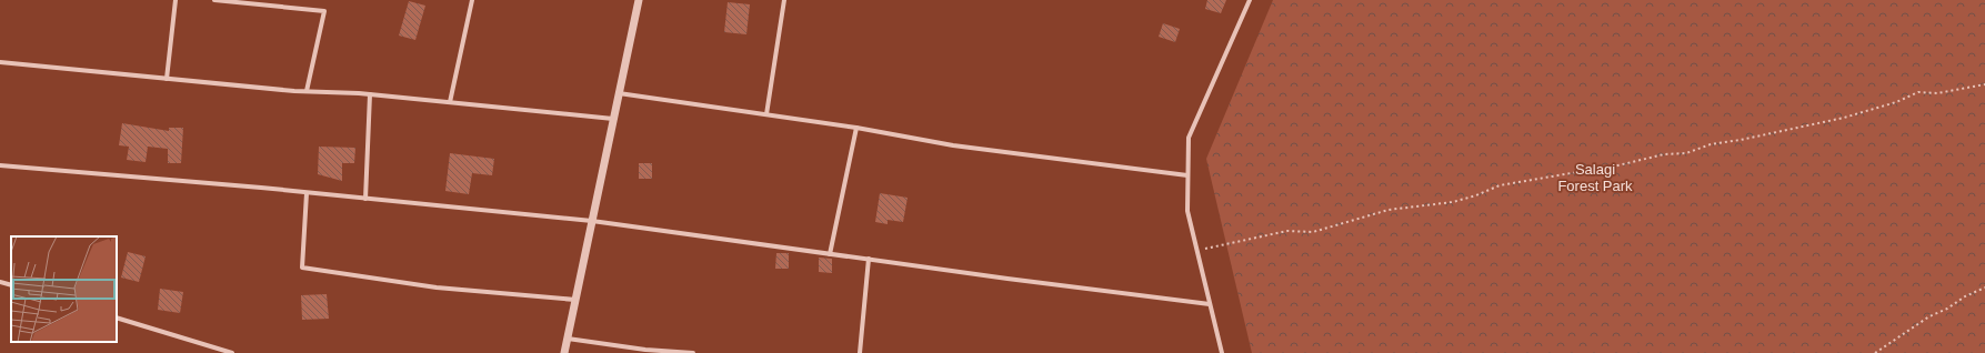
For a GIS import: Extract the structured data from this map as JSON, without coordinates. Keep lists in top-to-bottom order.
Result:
{
  "parks": ["Salagi Forest Park"]
}
